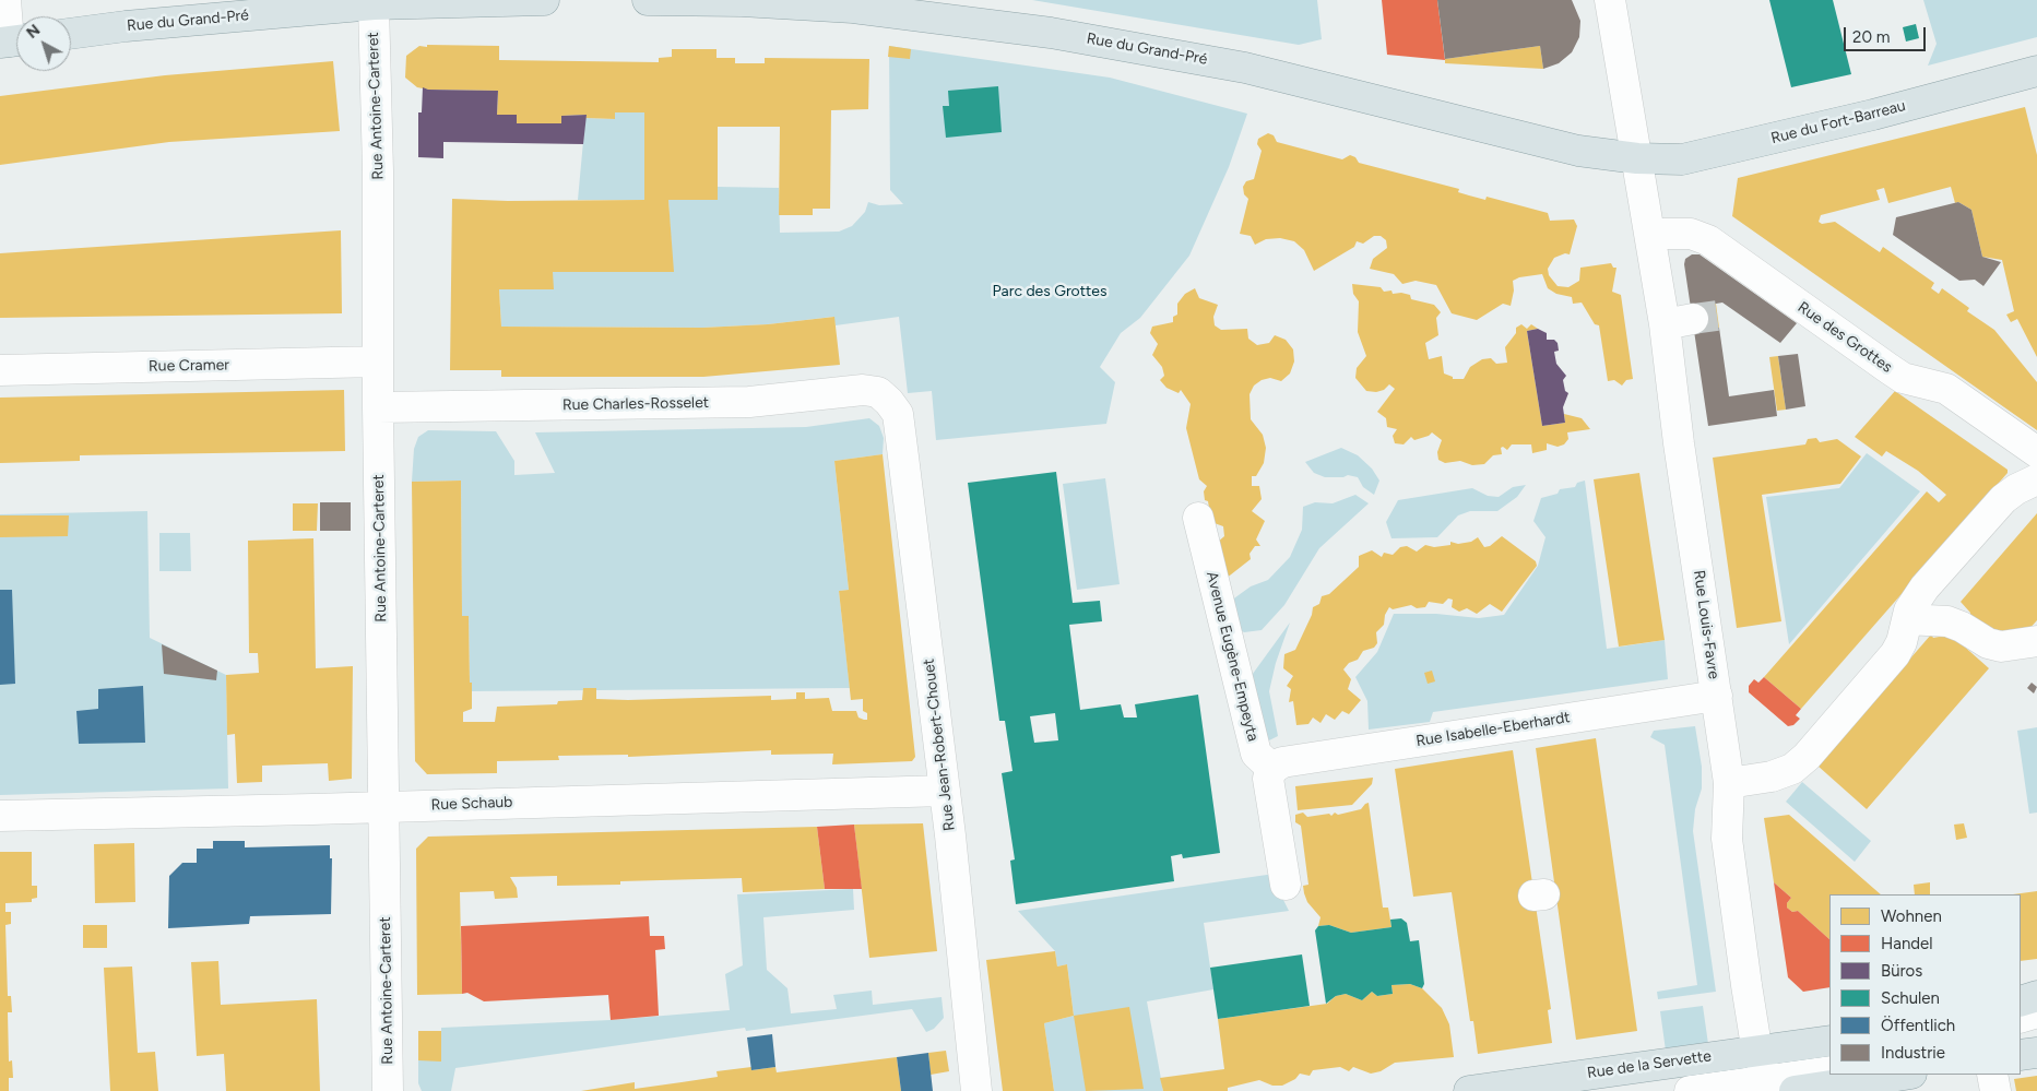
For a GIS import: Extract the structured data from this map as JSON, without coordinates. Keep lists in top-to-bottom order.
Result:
{
  "streets": {
    "main road": ["Rue du Grand-Pré", "Rue du Fort-Barreau", "Rue de la Servette"],
    "street": [
      "Rue Antoine-Carteret",
      "Rue des Grottes",
      "Rue Cramer",
      "Rue Charles-Rosselet",
      "Rue Louis-Favre",
      "Avenue Eugène-Empeyta",
      "Rue Isabelle-Eberhardt",
      "Rue Jean-Robert-Chouet",
      "Rue Schaub"
    ]
  },
  "crossings": [
    ["Rue du Grand-Pré", "Rue Antoine-Carteret"],
    ["Rue du Grand-Pré", "Rue du Fort-Barreau"],
    ["Rue du Grand-Pré", "Rue Louis-Favre"],
    ["Rue Antoine-Carteret", "Rue Cramer"],
    ["Rue Antoine-Carteret", "Rue Charles-Rosselet"],
    ["Rue Antoine-Carteret", "Rue Schaub"],
    ["Rue du Fort-Barreau", "Rue Louis-Favre"],
    ["Rue des Grottes", "Rue Louis-Favre"],
    ["Rue Charles-Rosselet", "Rue Jean-Robert-Chouet"],
    ["Rue Louis-Favre", "Rue Isabelle-Eberhardt"],
    ["Rue Louis-Favre", "Rue de la Servette"],
    ["Avenue Eugène-Empeyta", "Rue Isabelle-Eberhardt"],
    ["Rue Jean-Robert-Chouet", "Rue Schaub"]
  ],
  "parks": ["Parc des Grottes"],
  "legend": [
    "Wohnen",
    "Handel",
    "Büros",
    "Schulen",
    "Öffentlich",
    "Industrie"
  ],
  "scale_bar": "20 m",
  "north": "top left"
}
